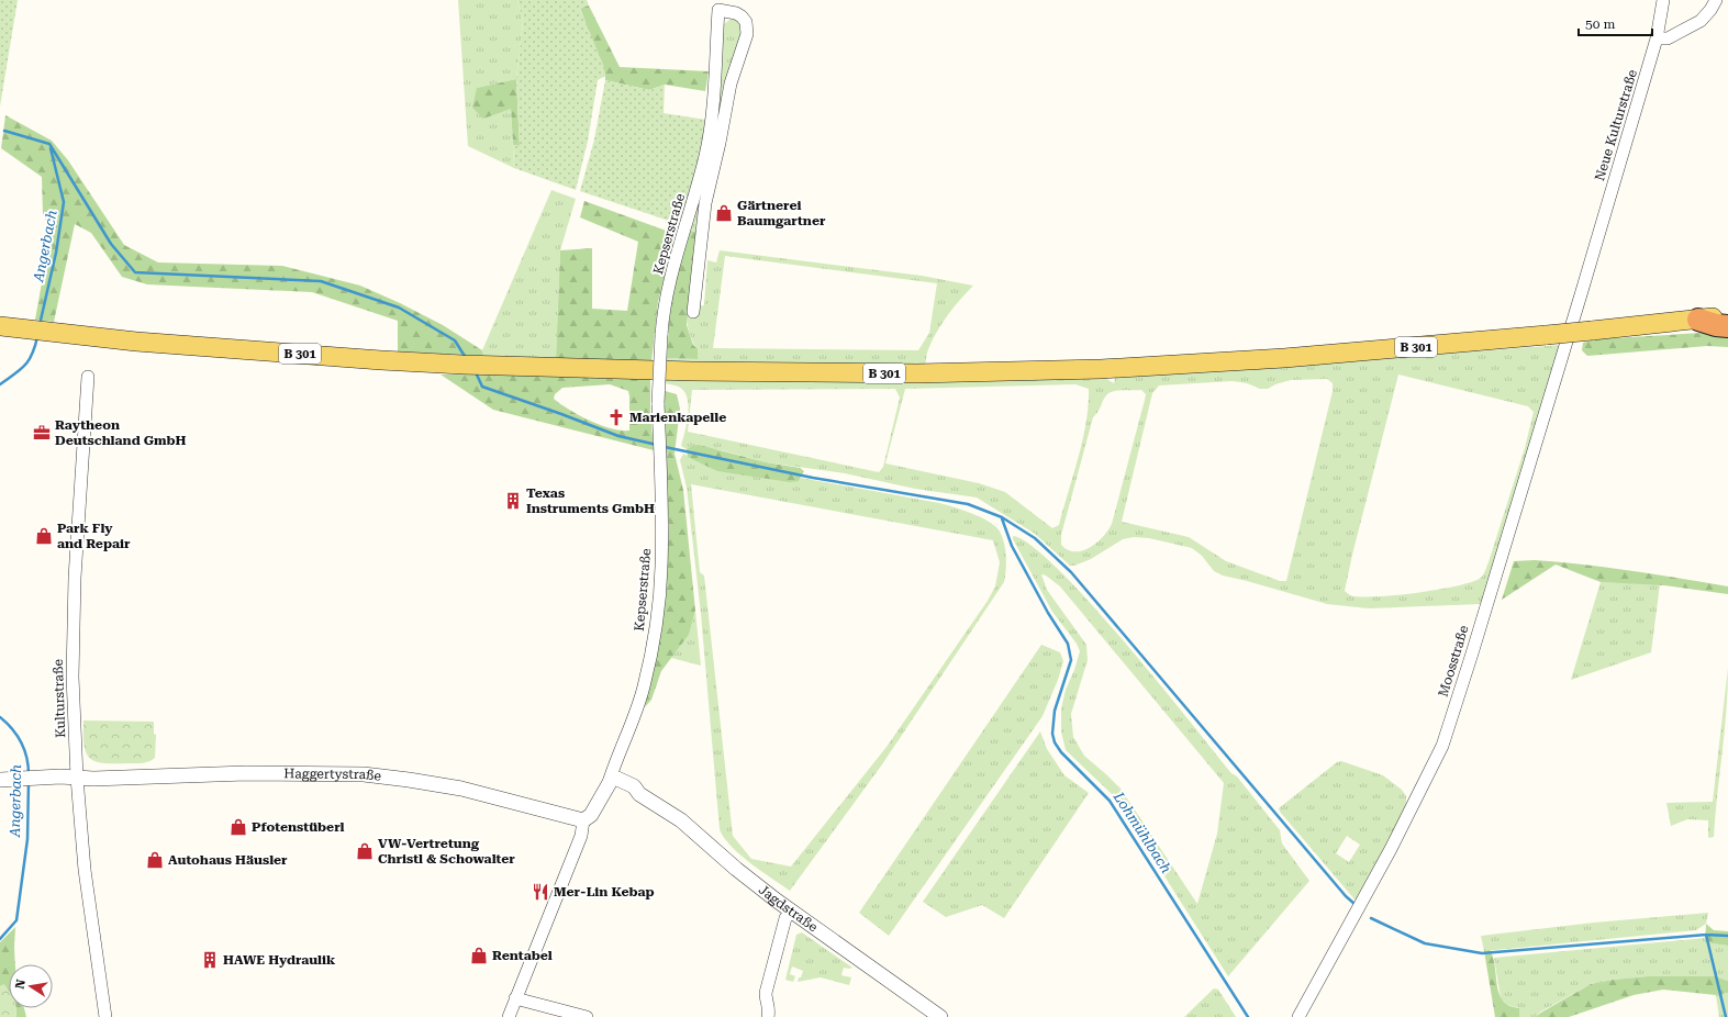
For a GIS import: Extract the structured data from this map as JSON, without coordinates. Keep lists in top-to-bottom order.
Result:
{
  "streets": {
    "main road": ["B 301"],
    "street": [
      "Neue Kulturstraße",
      "Kepserstraße",
      "Moosstraße",
      "Kulturstraße",
      "Haggertystraße",
      "Jagdstraße"
    ]
  },
  "crossings": [
    ["Neue Kulturstraße", "Moosstraße"],
    ["Kepserstraße", "Jagdstraße"],
    ["Kulturstraße", "Haggertystraße"]
  ],
  "water": ["Angerbach", "Lohmühlbach"],
  "places": {
    "shop": [
      "Gärtnerei Baumgartner",
      "Park Fly and Repair",
      "Pfotenstüberl",
      "VW-Vertretung Christl & Schowalter",
      "Autohaus Häusler",
      "Rentabel"
    ],
    "church": ["Marienkapelle"],
    "office": ["Raytheon Deutschland GmbH"],
    "building": ["Texas Instruments GmbH", "HAWE Hydraulik"],
    "restaurant": ["Mer-Lin Kebap"]
  },
  "scale_bar": "50 m",
  "north": "left"
}
